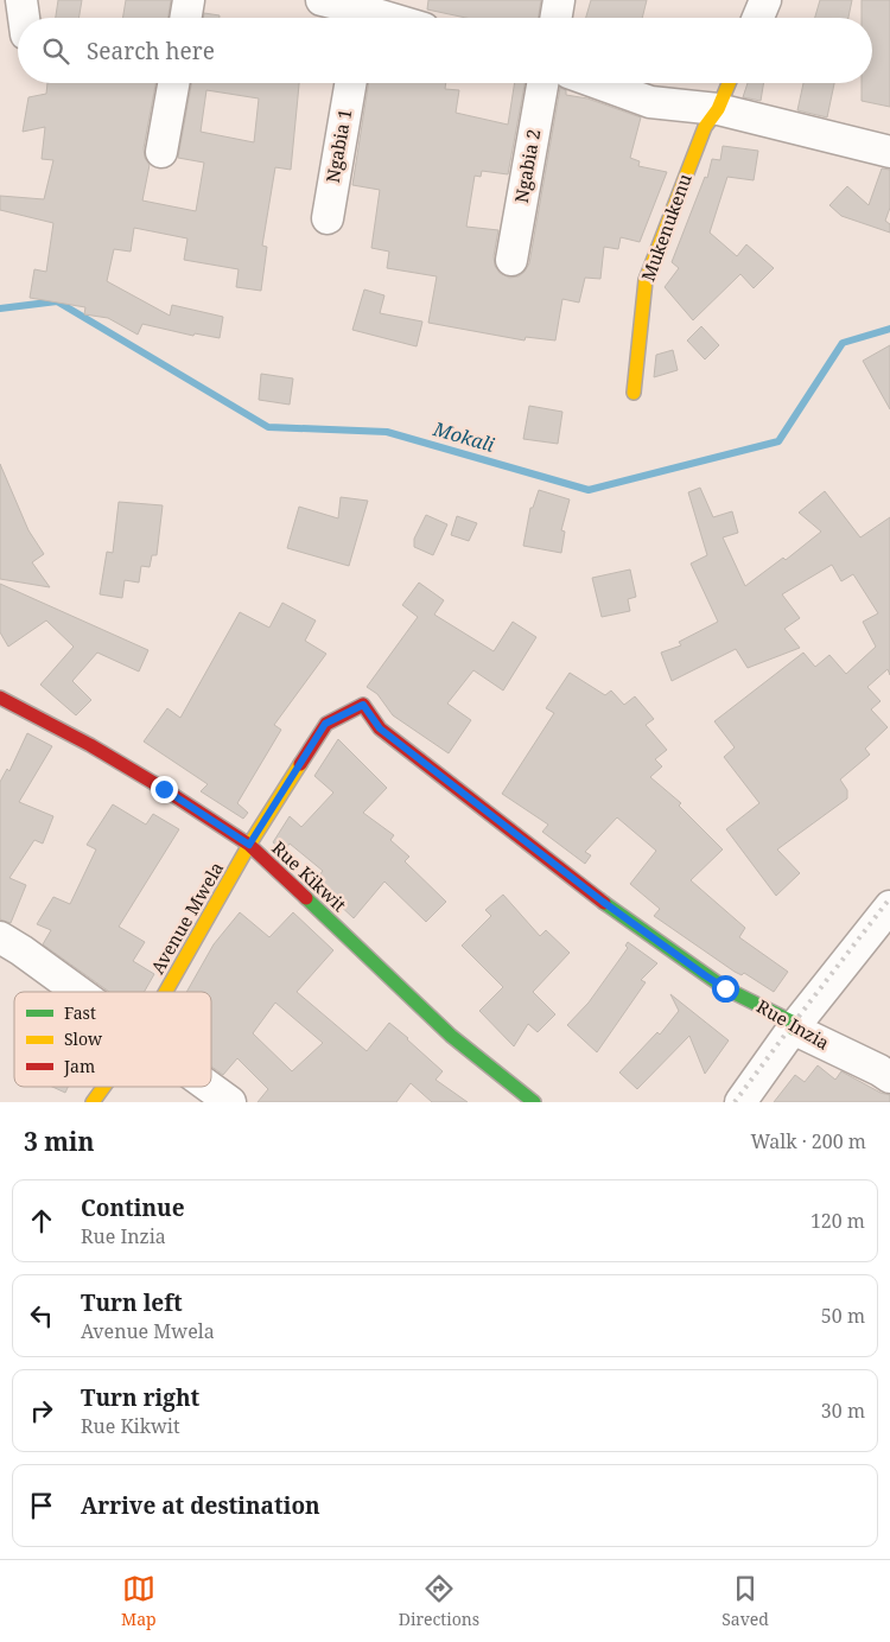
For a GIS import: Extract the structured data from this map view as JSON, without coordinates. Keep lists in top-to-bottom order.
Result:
{
  "streets": {
    "street": [
      "Ngabia 1",
      "Ngabia 2",
      "Mukenukenu",
      "Rue Kikwit",
      "Avenue Mwela",
      "Rue Inzia"
    ]
  },
  "crossings": [
    ["Rue Kikwit", "Avenue Mwela"],
    ["Avenue Mwela", "Rue Inzia"]
  ],
  "water": ["Mokali"],
  "legend": ["Fast", "Slow", "Jam"],
  "page": {
    "search": "Search here",
    "heading": ["3 min", "Walk · 200 m"],
    "list": [
      ["Continue", "Rue Inzia", "120 m"],
      ["Turn left", "Avenue Mwela", "50 m"],
      ["Turn right", "Rue Kikwit", "30 m"],
      "Arrive at destination"
    ],
    "nav": ["Map", "Directions", "Saved"]
  }
}
